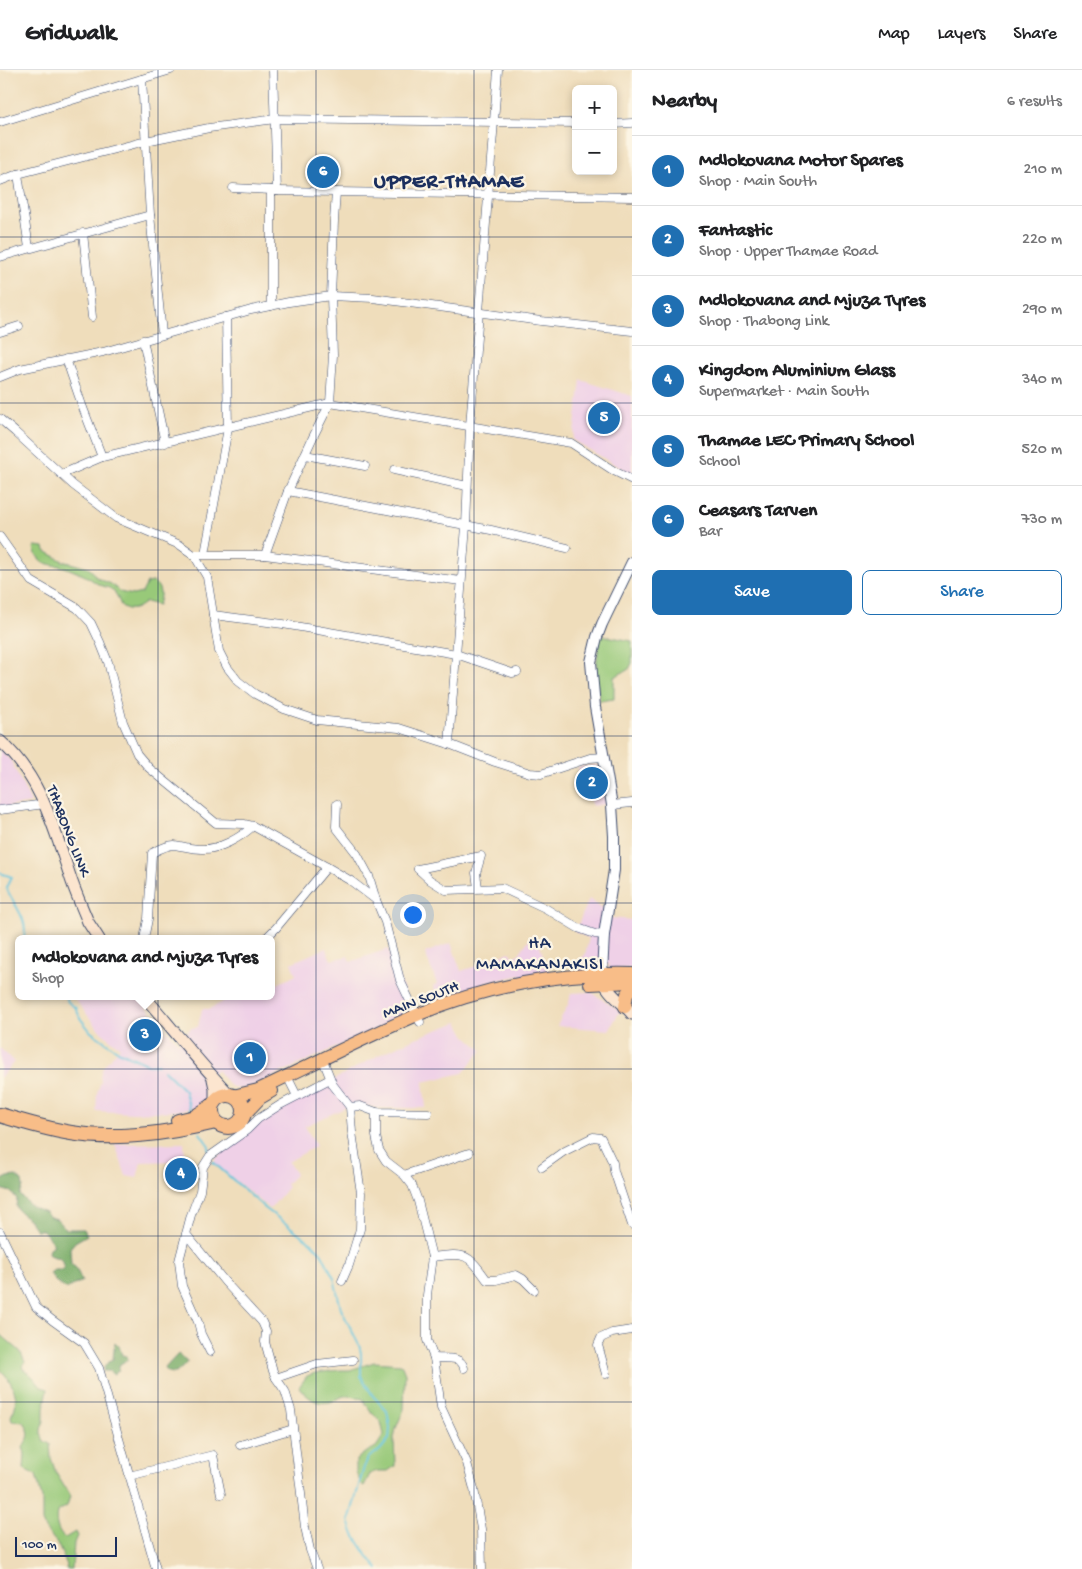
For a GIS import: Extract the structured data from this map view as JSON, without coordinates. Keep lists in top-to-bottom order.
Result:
{
  "streets": {
    "highway": ["MAIN SOUTH"],
    "main road": ["THABONG LINK"]
  },
  "districts": ["UPPER-THAMAE", "HA MAMAKANAKISI"],
  "scale_bar": "100 m",
  "page": {
    "header": "Gridwalk",
    "nav": ["Map", "Layers", "Share"],
    "heading": ["Nearby", "6 results"],
    "map_buttons": ["+", "−"],
    "list": [
      {
        "mark": "1",
        "name": "Mdlokovana Motor Spares",
        "note": "Shop · Main South",
        "value": "210 m"
      },
      {
        "mark": "2",
        "name": "Fantastic",
        "note": "Shop · Upper Thamae Road",
        "value": "220 m"
      },
      {
        "mark": "3",
        "name": "Mdlokovana and Mjuza Tyres",
        "note": "Shop · Thabong Link",
        "value": "290 m"
      },
      {
        "mark": "4",
        "name": "Kingdom Aluminium Glass",
        "note": "Supermarket · Main South",
        "value": "340 m"
      },
      {
        "mark": "5",
        "name": "Thamae LEC Primary School",
        "note": "School",
        "value": "520 m"
      },
      {
        "mark": "6",
        "name": "Ceasars Tarven",
        "note": "Bar",
        "value": "730 m"
      }
    ],
    "pins": [
      "6",
      "5",
      "2",
      "3",
      "1",
      "4"
    ],
    "buttons": ["Save", "Share"],
    "popup": ["Mdlokovana and Mjuza Tyres", "Shop"],
    "scale": "100 m"
  }
}
